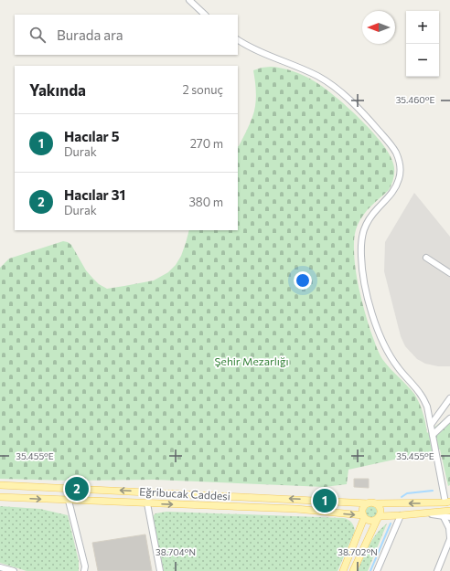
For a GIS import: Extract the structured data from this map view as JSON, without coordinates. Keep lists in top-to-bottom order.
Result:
{
  "streets": {
    "main road": ["Eğribucak Caddesi"]
  },
  "parks": ["Şehir Mezarlığı"],
  "north": "left",
  "page": {
    "map_buttons": ["+", "−"],
    "search": "Burada ara",
    "heading": ["Yakında", "2 sonuç"],
    "list": [
      {
        "mark": "1",
        "name": "Hacılar 5",
        "note": "Durak",
        "value": "270 m"
      },
      {
        "mark": "2",
        "name": "Hacılar 31",
        "note": "Durak",
        "value": "380 m"
      }
    ],
    "pins": ["2", "1"]
  },
  "coordinates": [
    "35.460°E",
    "35.455°E",
    "38.704°N",
    "38.702°N"
  ]
}
